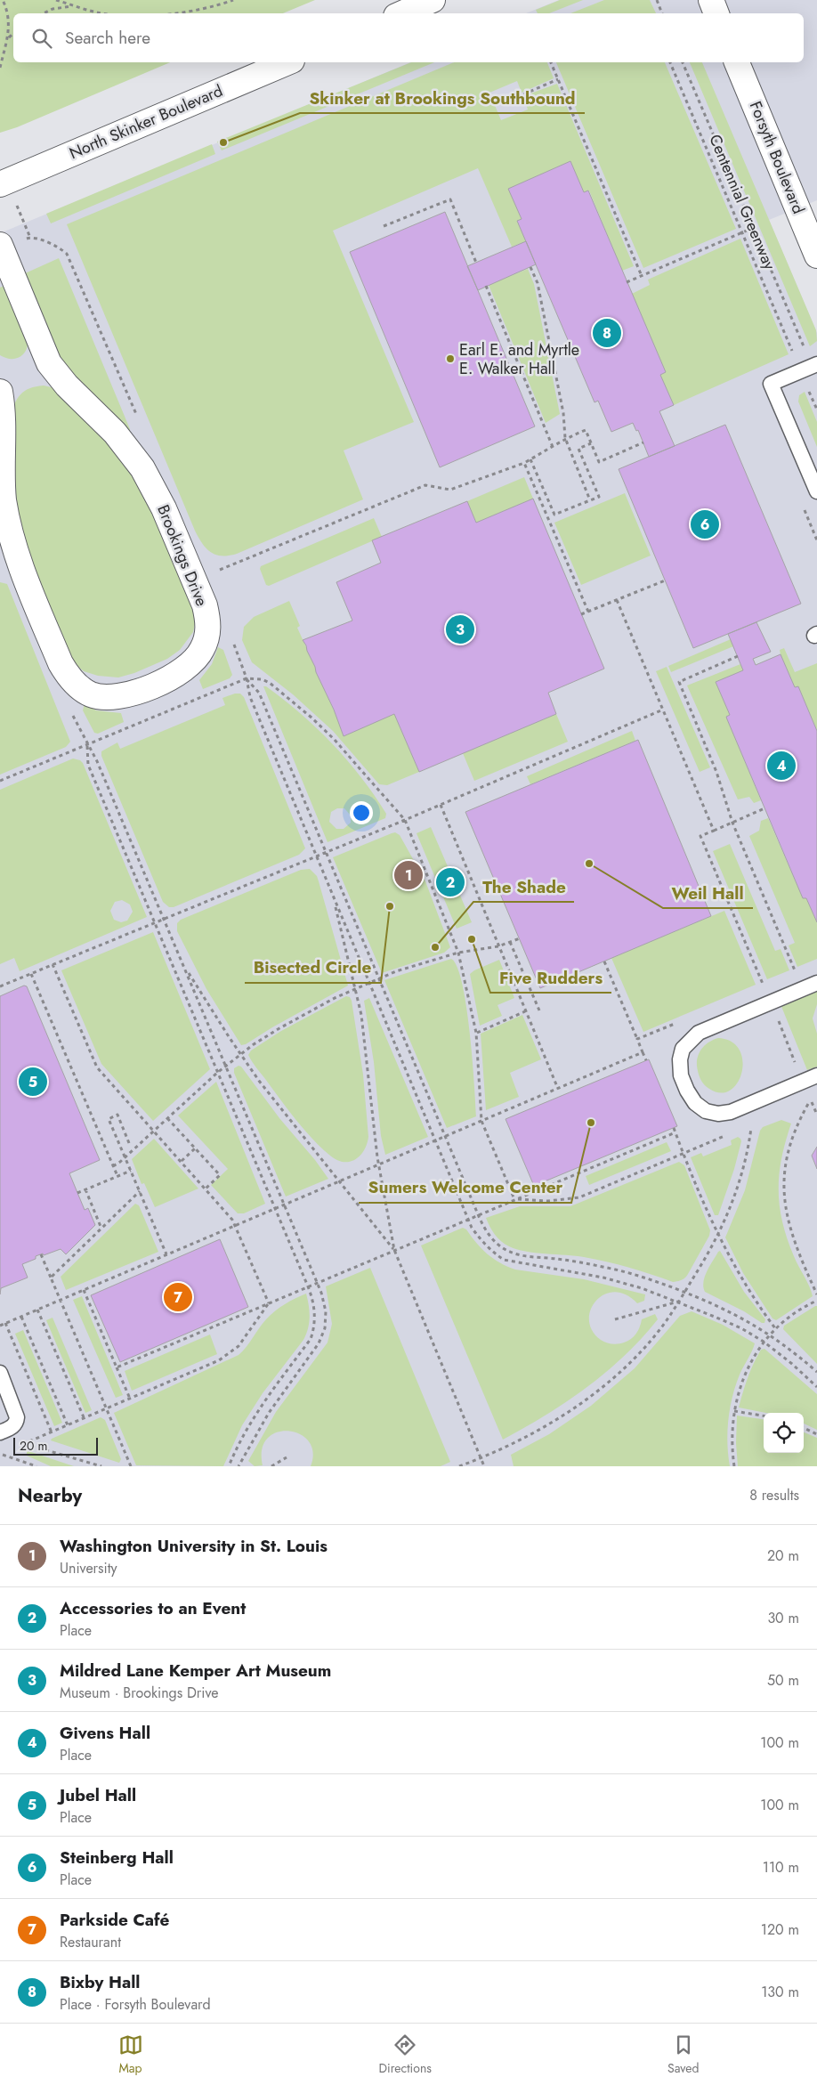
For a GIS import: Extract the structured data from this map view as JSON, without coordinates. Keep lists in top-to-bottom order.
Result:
{
  "streets": {
    "street": ["North Skinker Boulevard", "Forsyth Boulevard", "Brookings Drive"],
    "path": ["Centennial Greenway"]
  },
  "places": [
    "Skinker at Brookings Southbound",
    "Earl E. and Myrtle E. Walker Hall",
    "Weil Hall",
    "Bisected Circle",
    "Five Rudders",
    "The Shade",
    "Sumers Welcome Center"
  ],
  "scale_bar": "20 m",
  "page": {
    "search": "Search here",
    "pins": [
      "8",
      "6",
      "3",
      "4",
      "1",
      "2",
      "5",
      "7"
    ],
    "scale": "20 m",
    "heading": ["Nearby", "8 results"],
    "list": [
      {
        "mark": "1",
        "name": "Washington University in St. Louis",
        "note": "University",
        "value": "20 m"
      },
      {
        "mark": "2",
        "name": "Accessories to an Event",
        "note": "Place",
        "value": "30 m"
      },
      {
        "mark": "3",
        "name": "Mildred Lane Kemper Art Museum",
        "note": "Museum · Brookings Drive",
        "value": "50 m"
      },
      {
        "mark": "4",
        "name": "Givens Hall",
        "note": "Place",
        "value": "100 m"
      },
      {
        "mark": "5",
        "name": "Jubel Hall",
        "note": "Place",
        "value": "100 m"
      },
      {
        "mark": "6",
        "name": "Steinberg Hall",
        "note": "Place",
        "value": "110 m"
      },
      {
        "mark": "7",
        "name": "Parkside Café",
        "note": "Restaurant",
        "value": "120 m"
      },
      {
        "mark": "8",
        "name": "Bixby Hall",
        "note": "Place · Forsyth Boulevard",
        "value": "130 m"
      }
    ],
    "nav": ["Map", "Directions", "Saved"]
  }
}
